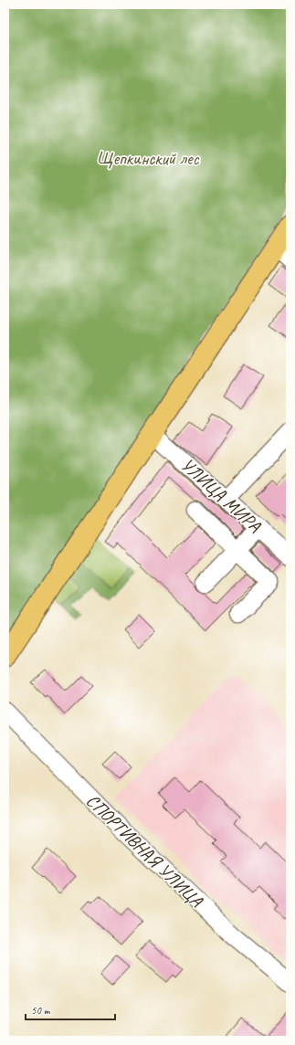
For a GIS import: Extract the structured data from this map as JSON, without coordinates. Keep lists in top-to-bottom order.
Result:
{
  "streets": {
    "street": ["УЛИЦА МИРА", "СПОРТИВНАЯ УЛИЦА"]
  },
  "parks": ["Щепкинский лес"],
  "scale_bar": "50 m"
}
